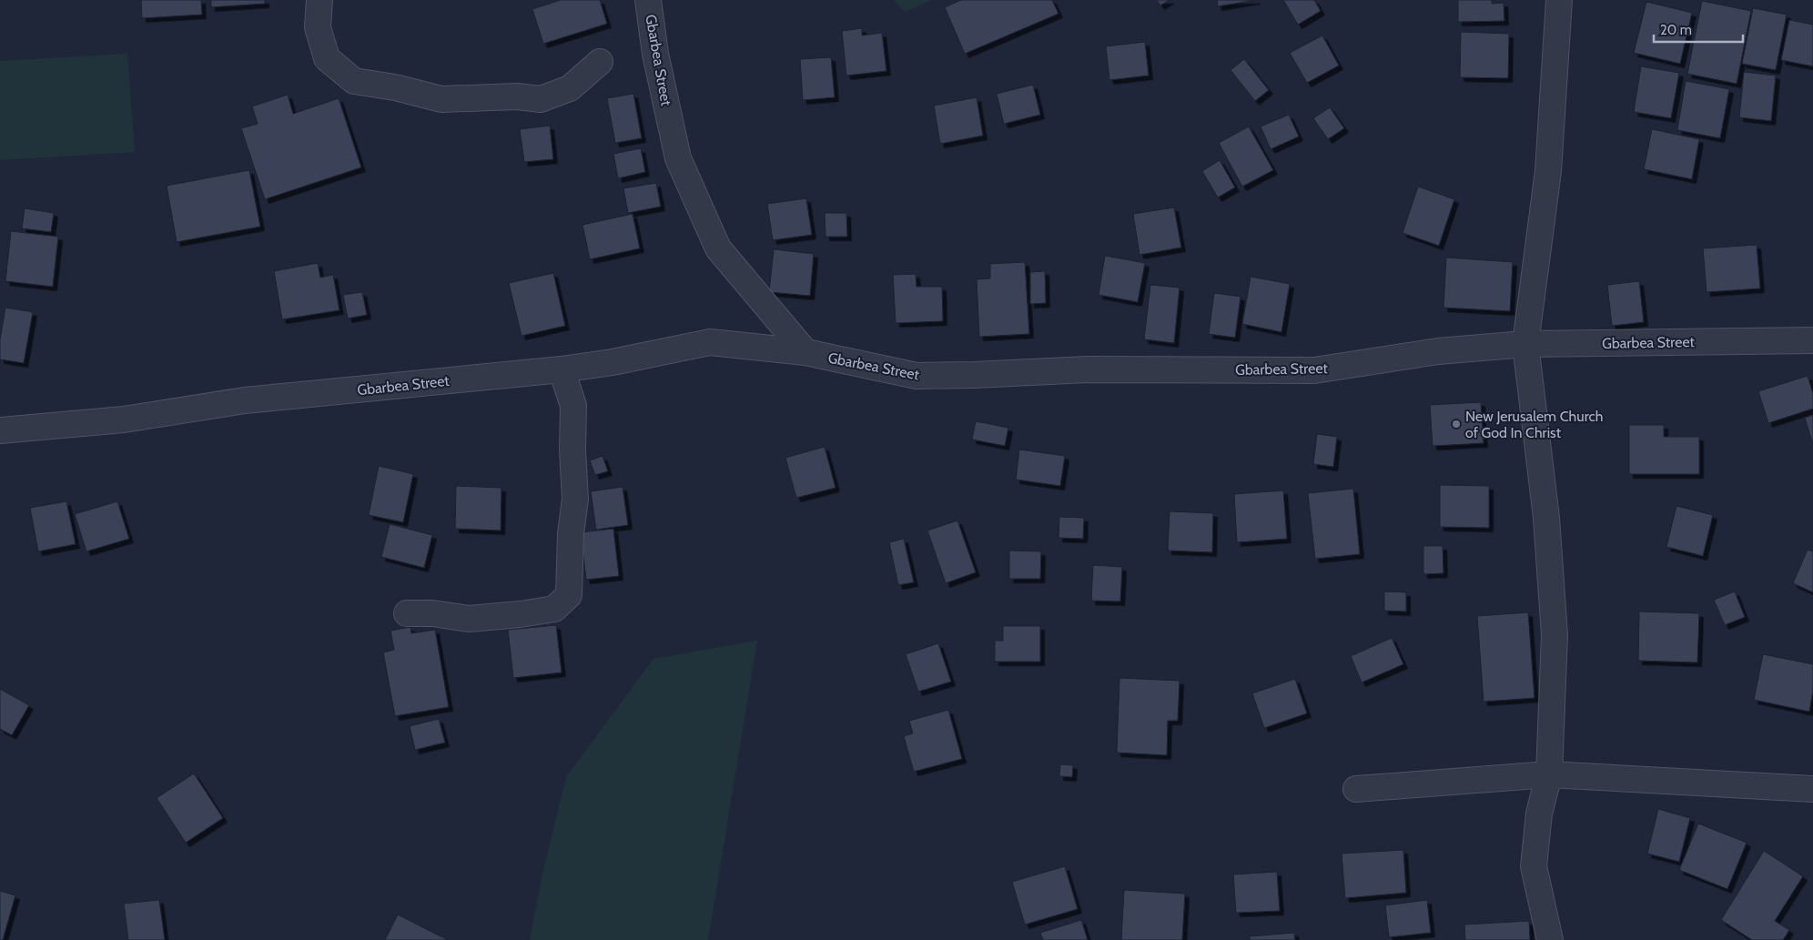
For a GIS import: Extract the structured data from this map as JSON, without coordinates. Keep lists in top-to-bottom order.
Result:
{
  "streets": {
    "street": ["Gbarbea Street"]
  },
  "places": ["New Jerusalem Church of God In Christ"],
  "scale_bar": "20 m"
}
